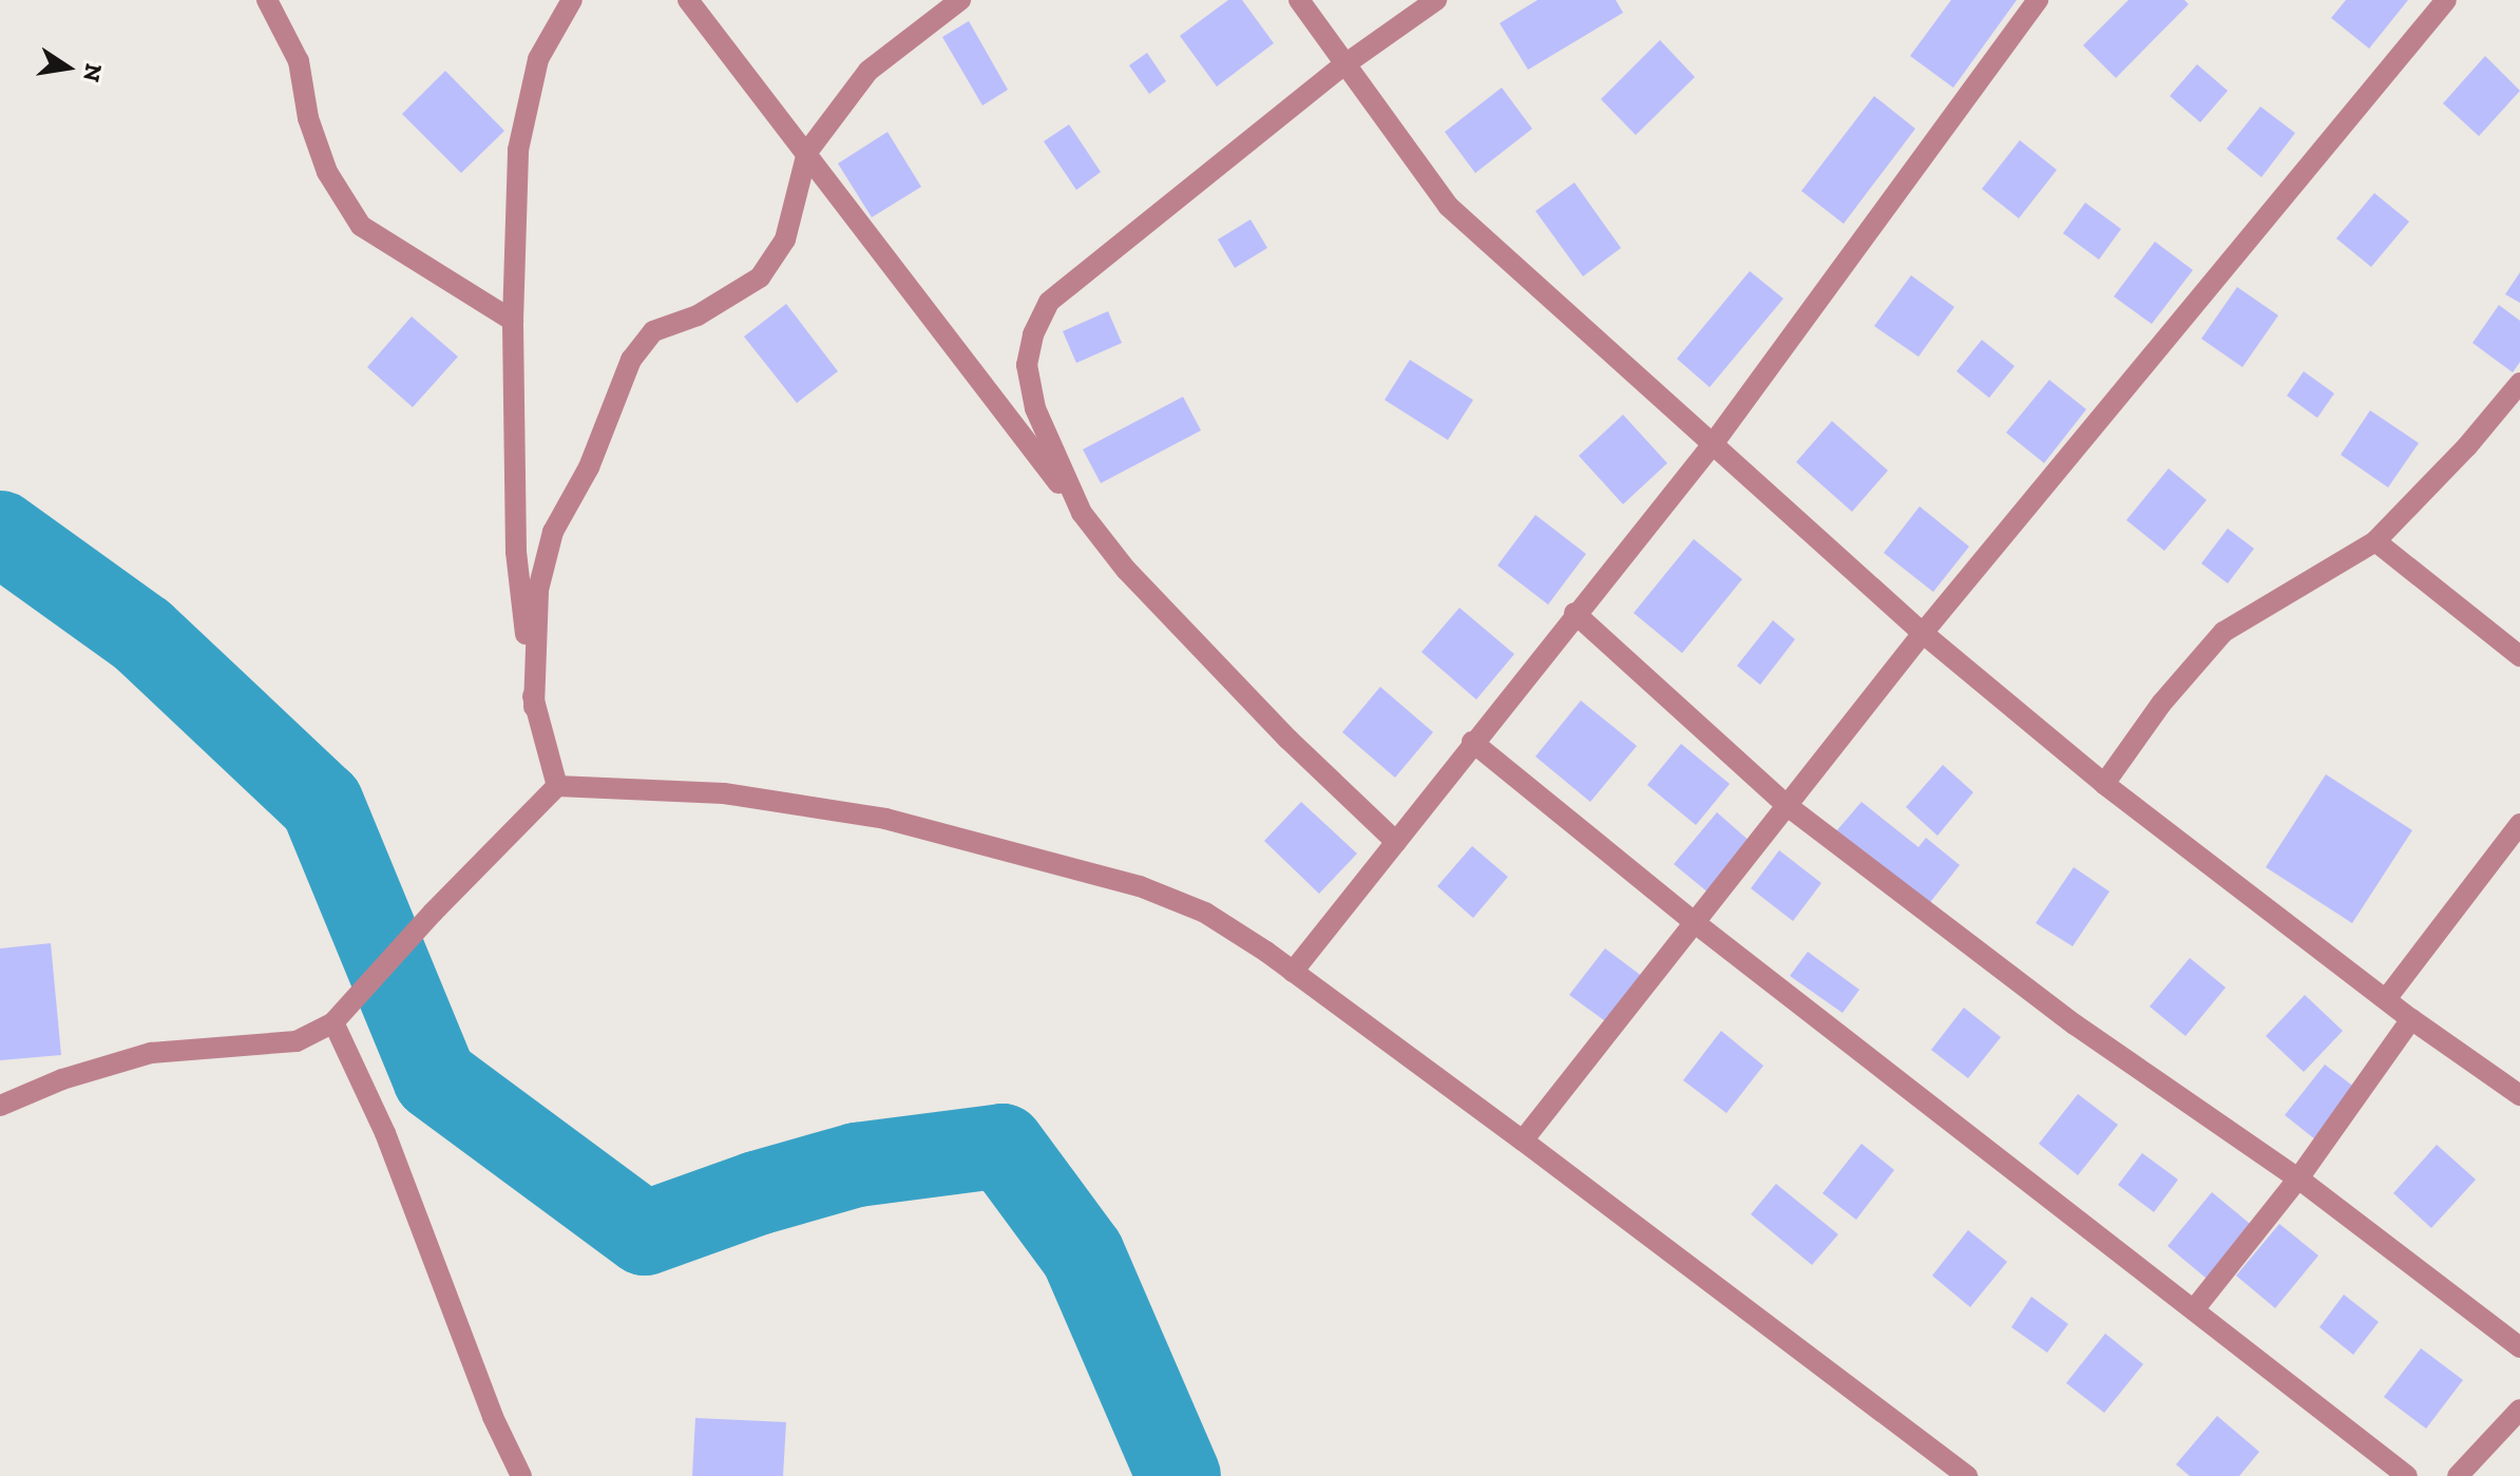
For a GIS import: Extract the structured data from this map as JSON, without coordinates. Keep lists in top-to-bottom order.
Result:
{
  "north": "right"
}
